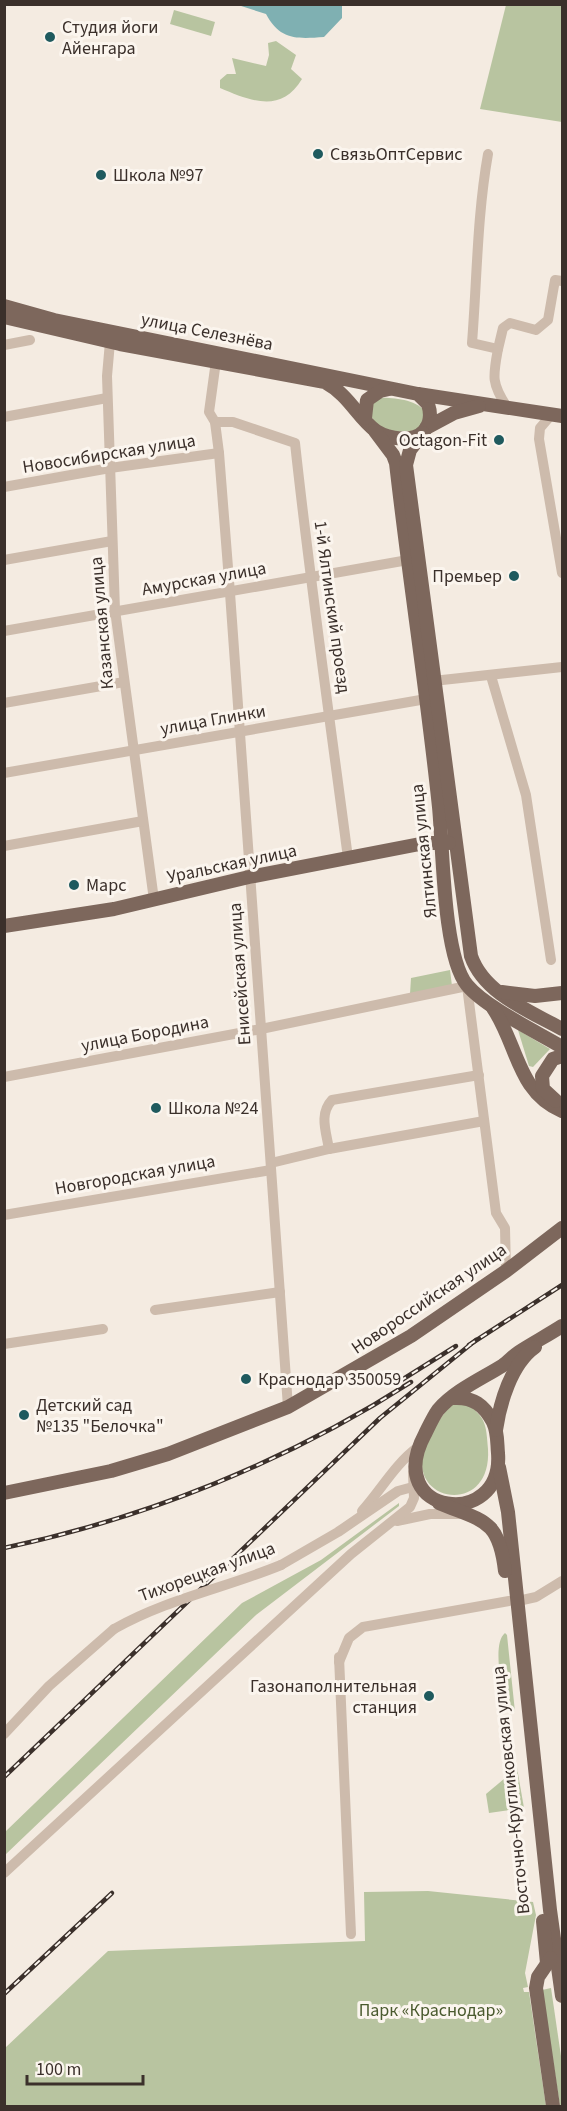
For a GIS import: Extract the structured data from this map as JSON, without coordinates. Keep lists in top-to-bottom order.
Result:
{
  "streets": {
    "main road": [
      "улица Селезнёва",
      "Ялтинская улица",
      "Уральская улица",
      "Новороссийская улица",
      "Восточно-Кругликовская улица"
    ],
    "street": [
      "Новосибирская улица",
      "Амурская улица",
      "1-й Ялтинский проезд",
      "Казанская улица",
      "улица Глинки",
      "Енисейская улица",
      "улица Бородина",
      "Новгородская улица",
      "Тихорецкая улица"
    ]
  },
  "crossings": [
    ["улица Селезнёва", "Казанская улица"],
    ["улица Селезнёва", "Ялтинская улица"],
    ["улица Селезнёва", "Енисейская улица"],
    ["Новосибирская улица", "Казанская улица"],
    ["Новосибирская улица", "Енисейская улица"],
    ["Амурская улица", "1-й Ялтинский проезд"],
    ["Амурская улица", "Казанская улица"],
    ["Амурская улица", "Ялтинская улица"],
    ["Амурская улица", "Енисейская улица"],
    ["1-й Ялтинский проезд", "улица Глинки"],
    ["1-й Ялтинский проезд", "Уральская улица"],
    ["1-й Ялтинский проезд", "Енисейская улица"],
    ["Казанская улица", "улица Глинки"],
    ["Казанская улица", "Уральская улица"],
    ["улица Глинки", "Ялтинская улица"],
    ["улица Глинки", "Енисейская улица"],
    ["Ялтинская улица", "Уральская улица"],
    ["Ялтинская улица", "улица Бородина"],
    ["Ялтинская улица", "Новгородская улица"],
    ["Ялтинская улица", "Новороссийская улица"],
    ["Уральская улица", "Енисейская улица"],
    ["Енисейская улица", "улица Бородина"],
    ["Енисейская улица", "Новгородская улица"],
    ["Енисейская улица", "Новороссийская улица"],
    ["Тихорецкая улица", "Восточно-Кругликовская улица"]
  ],
  "parks": ["Парк «Краснодар»"],
  "places": [
    "Студия йоги Айенгара",
    "СвязьОптСервис",
    "Школа №97",
    "Octagon-Fit",
    "Премьер",
    "Марс",
    "Школа №24",
    "Краснодар 350059",
    "Детский сад №135 \"Белочка\"",
    "Газонаполнительная станция"
  ],
  "scale_bar": "100 m"
}
